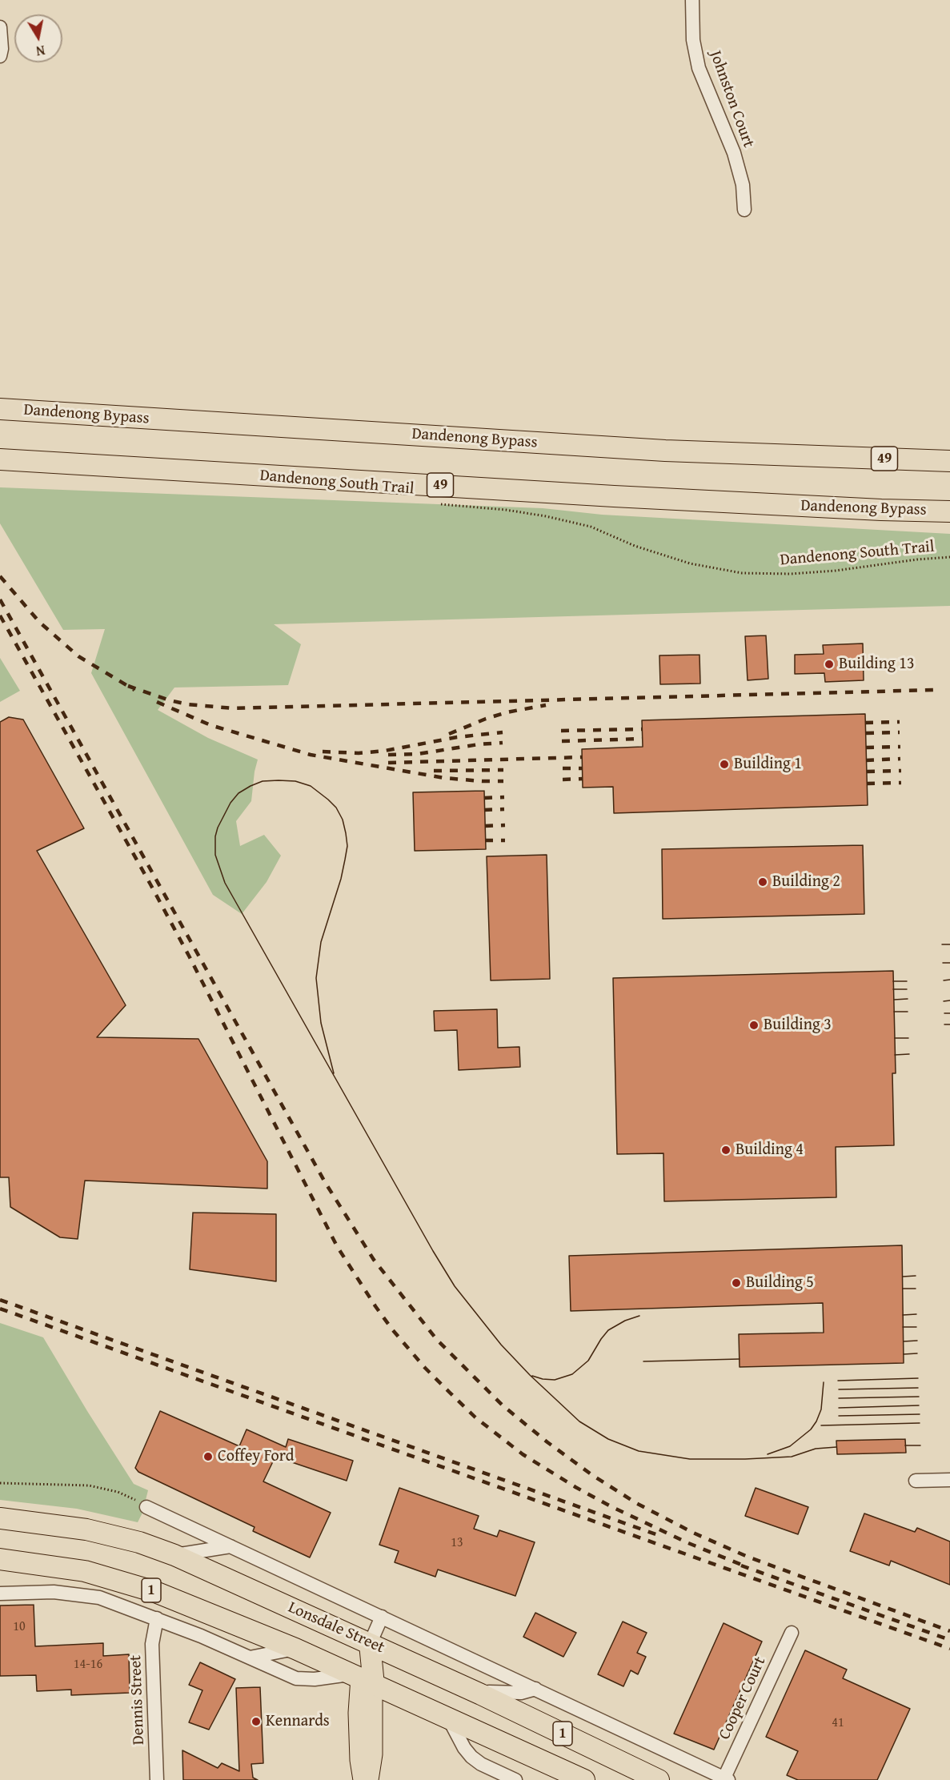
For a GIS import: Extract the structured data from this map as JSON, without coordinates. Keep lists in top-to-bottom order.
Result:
{
  "streets": {
    "highway": [
      "Dandenong Bypass",
      "49",
      "1",
      "Lonsdale Street"
    ],
    "street": ["Johnston Court", "Cooper Court", "Dennis Street"],
    "path": ["Dandenong South Trail"]
  },
  "crossings": [
    ["Lonsdale Street", "Cooper Court"]
  ],
  "places": [
    "Building 13",
    "Building 1",
    "Building 2",
    "Building 3",
    "Building 4",
    "Building 5",
    "Coffey Ford",
    "Kennards"
  ],
  "house_numbers": [
    "13",
    "10",
    "14-16",
    "41"
  ],
  "north": "bottom"
}
